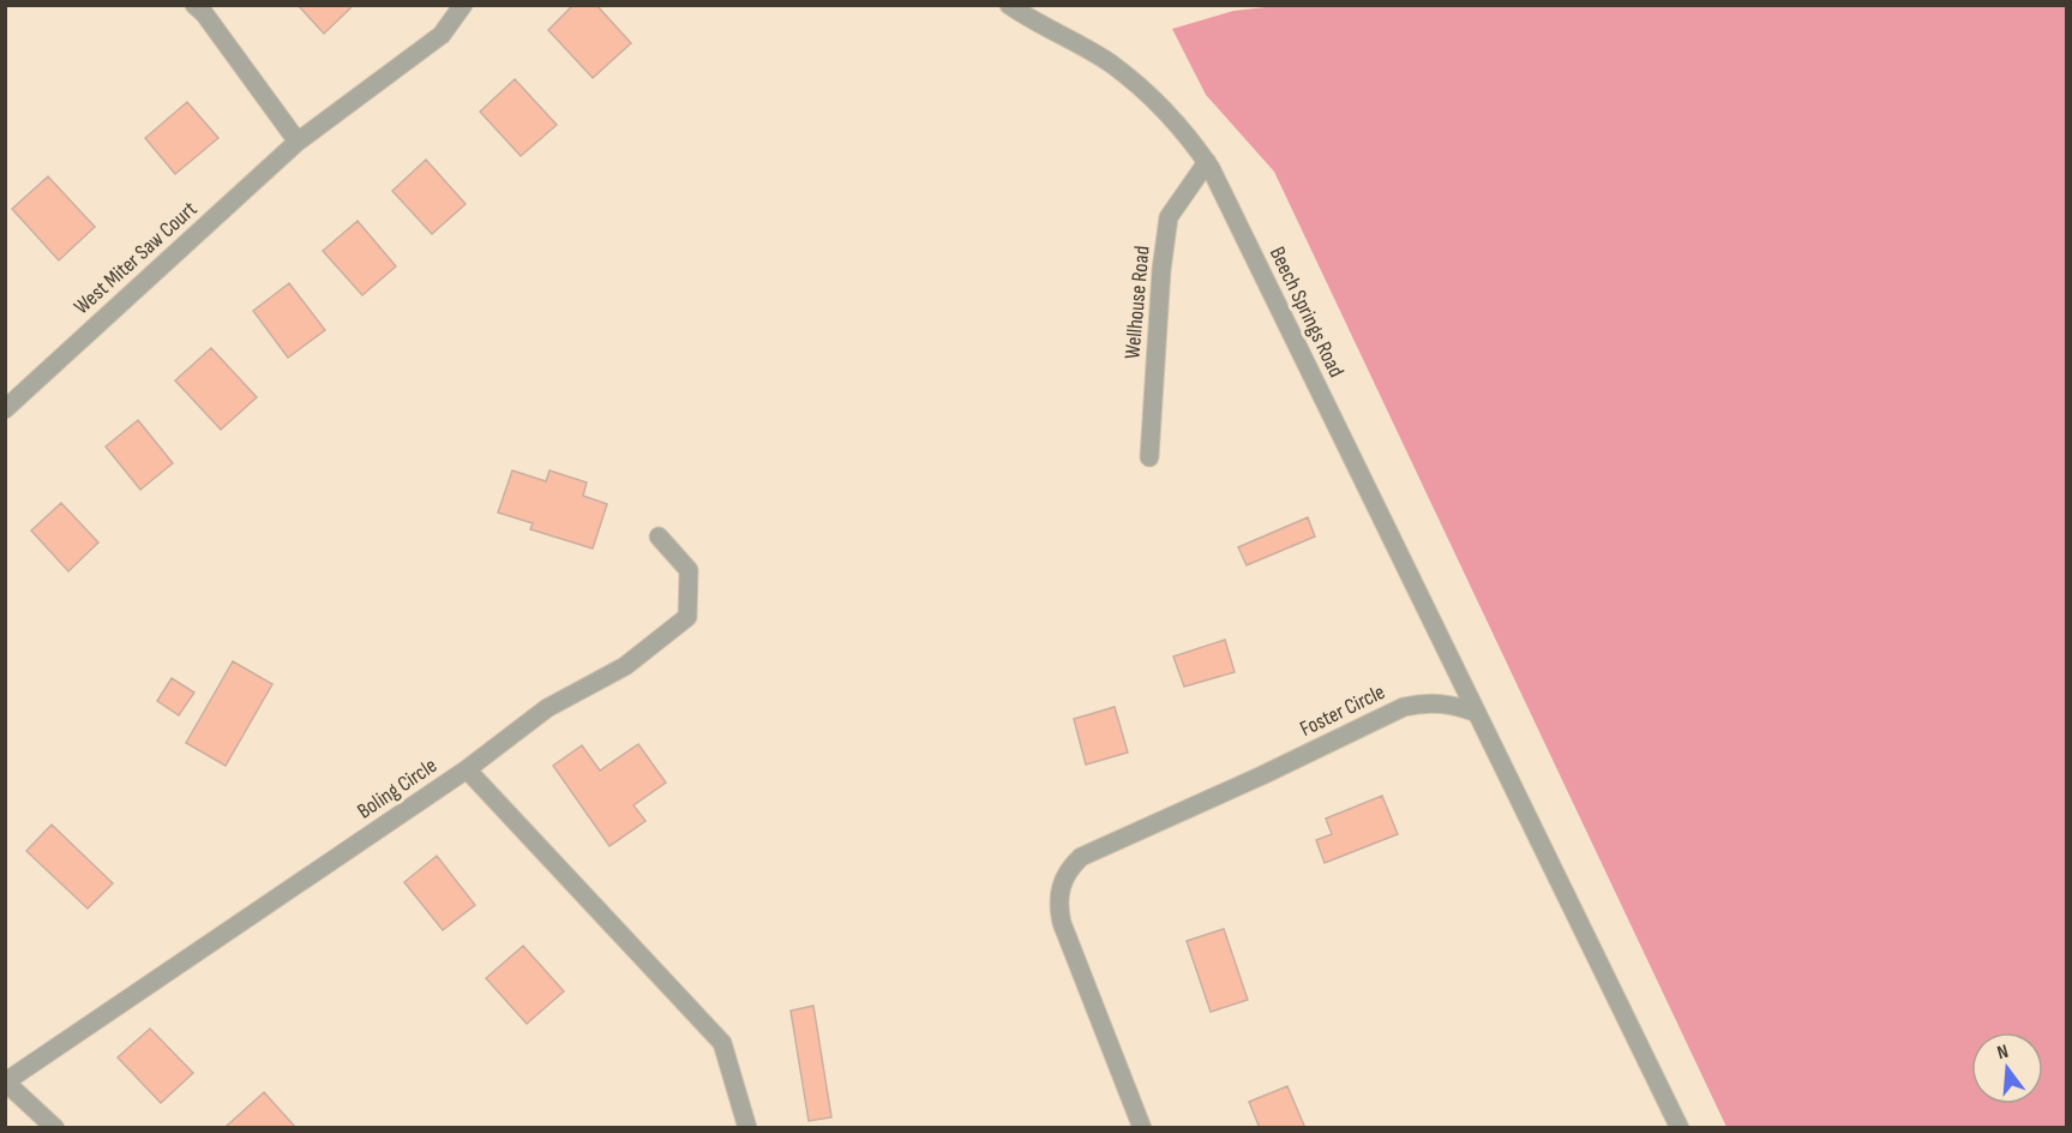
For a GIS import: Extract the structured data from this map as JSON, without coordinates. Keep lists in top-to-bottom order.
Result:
{
  "streets": {
    "street": [
      "West Miter Saw Court",
      "Wellhouse Road",
      "Beech Springs Road",
      "Foster Circle",
      "Boling Circle"
    ]
  },
  "crossings": [
    ["Wellhouse Road", "Beech Springs Road"],
    ["Beech Springs Road", "Foster Circle"]
  ],
  "north": "top"
}
